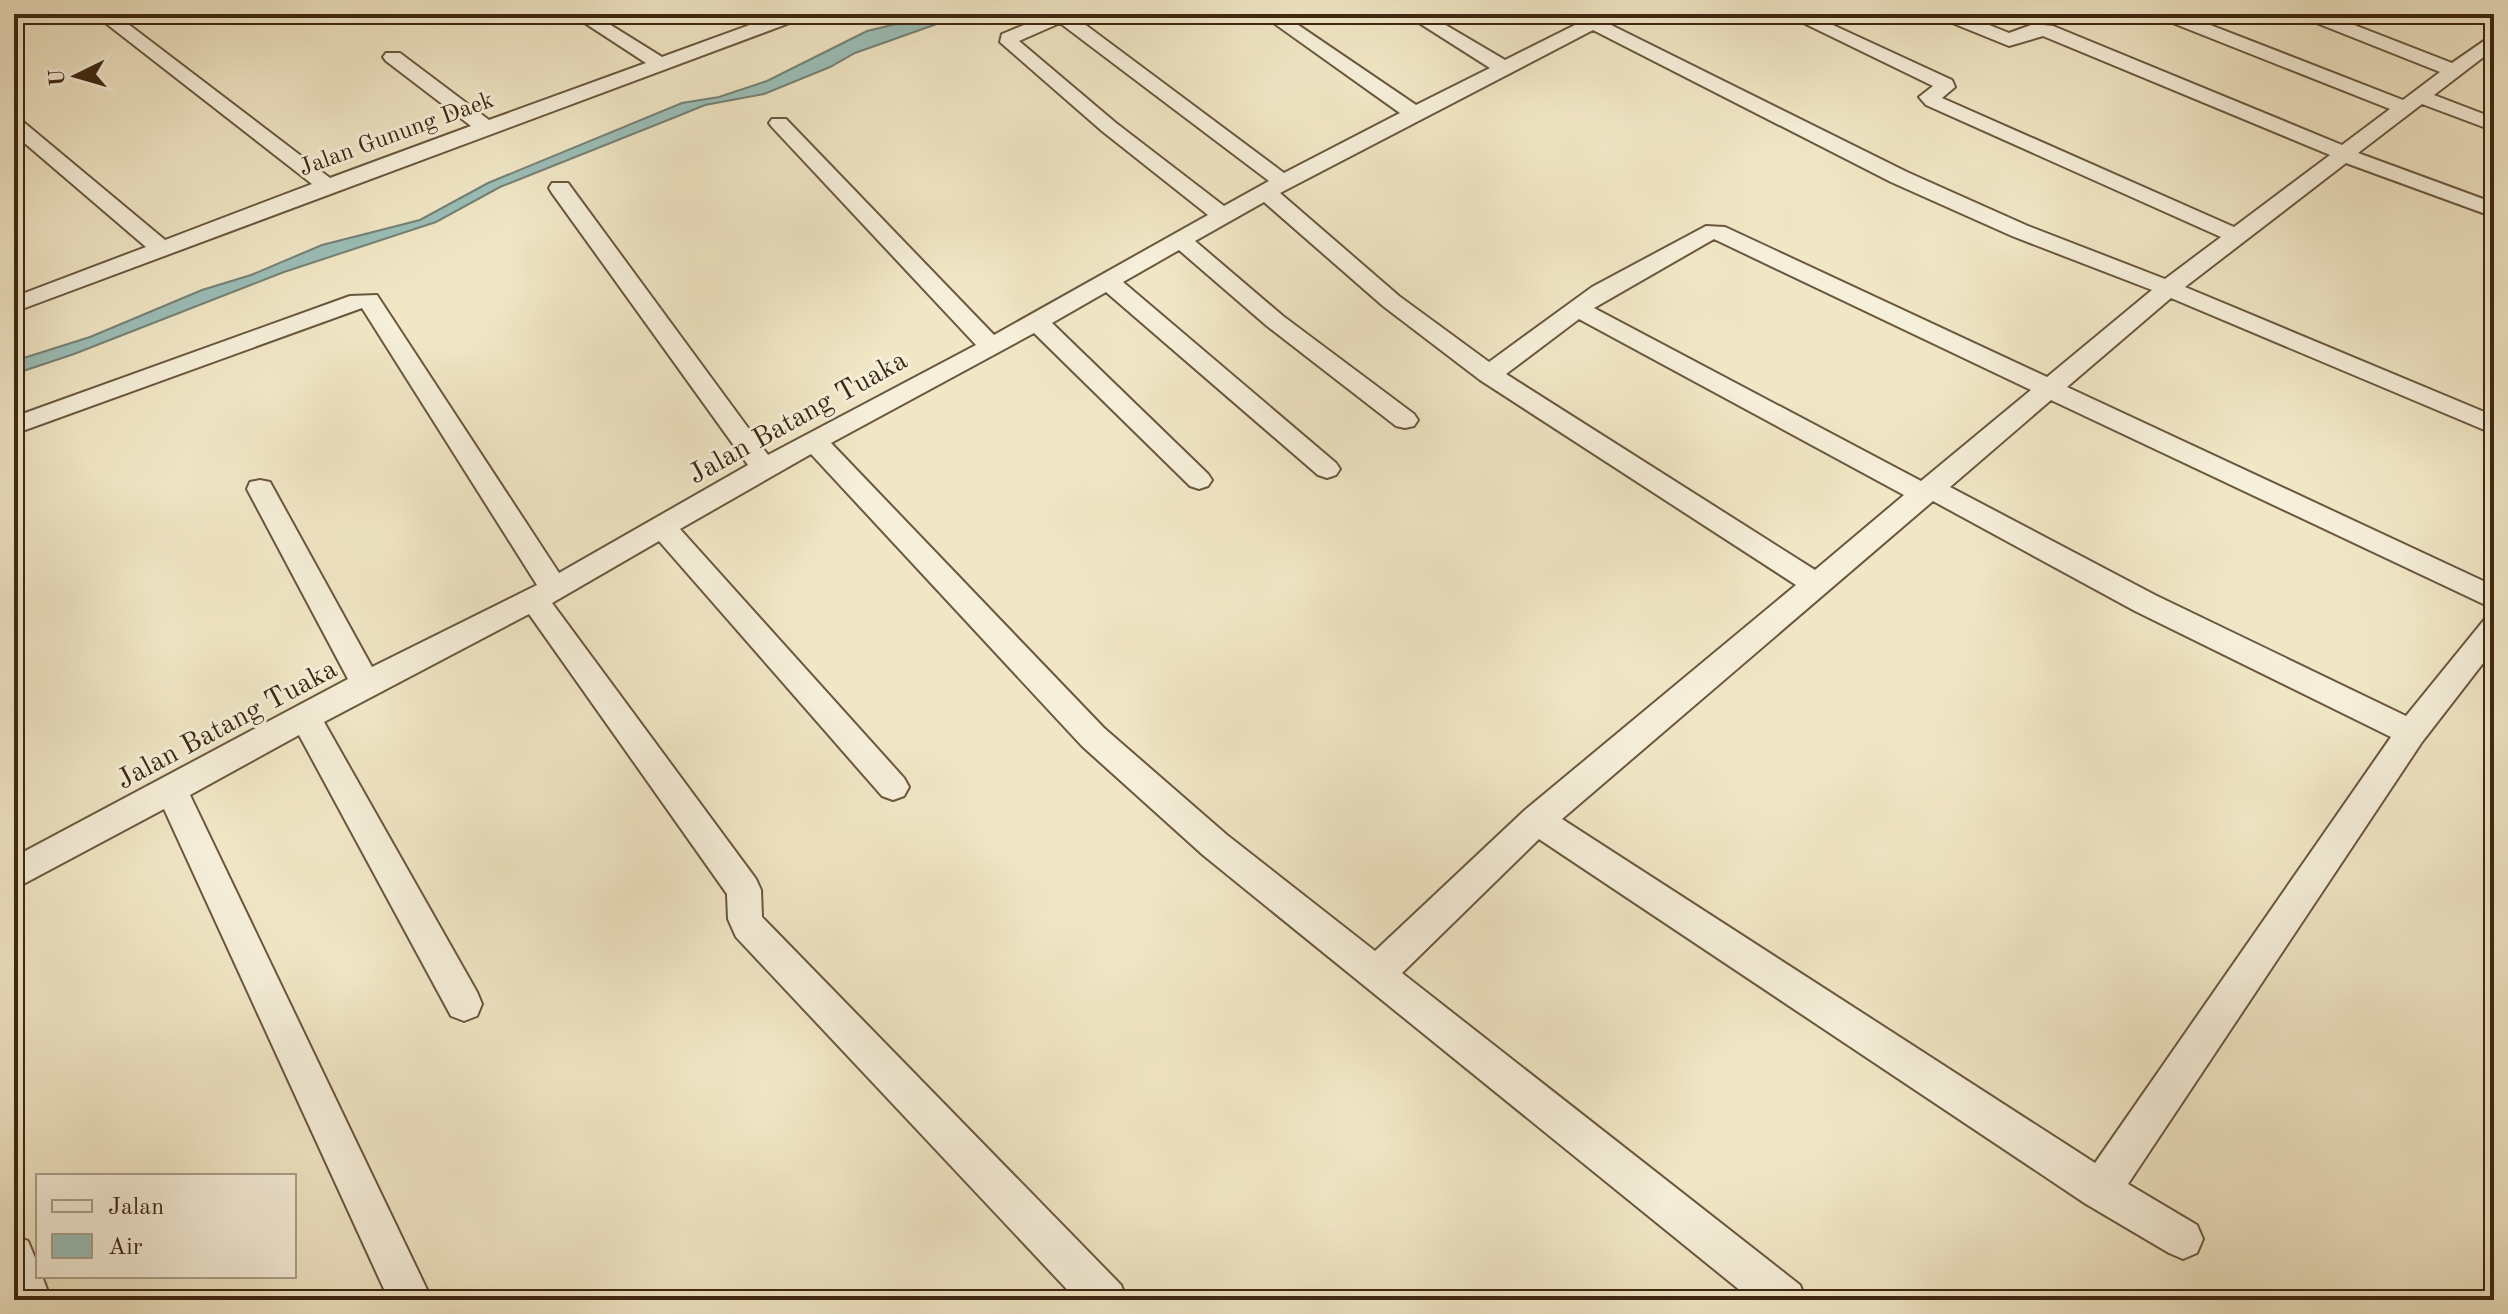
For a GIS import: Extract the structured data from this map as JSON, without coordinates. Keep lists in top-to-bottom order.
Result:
{
  "streets": {
    "street": ["Jalan Gunung Daek", "Jalan Batang Tuaka"]
  },
  "legend": ["Jalan", "Air"],
  "north": "left"
}
